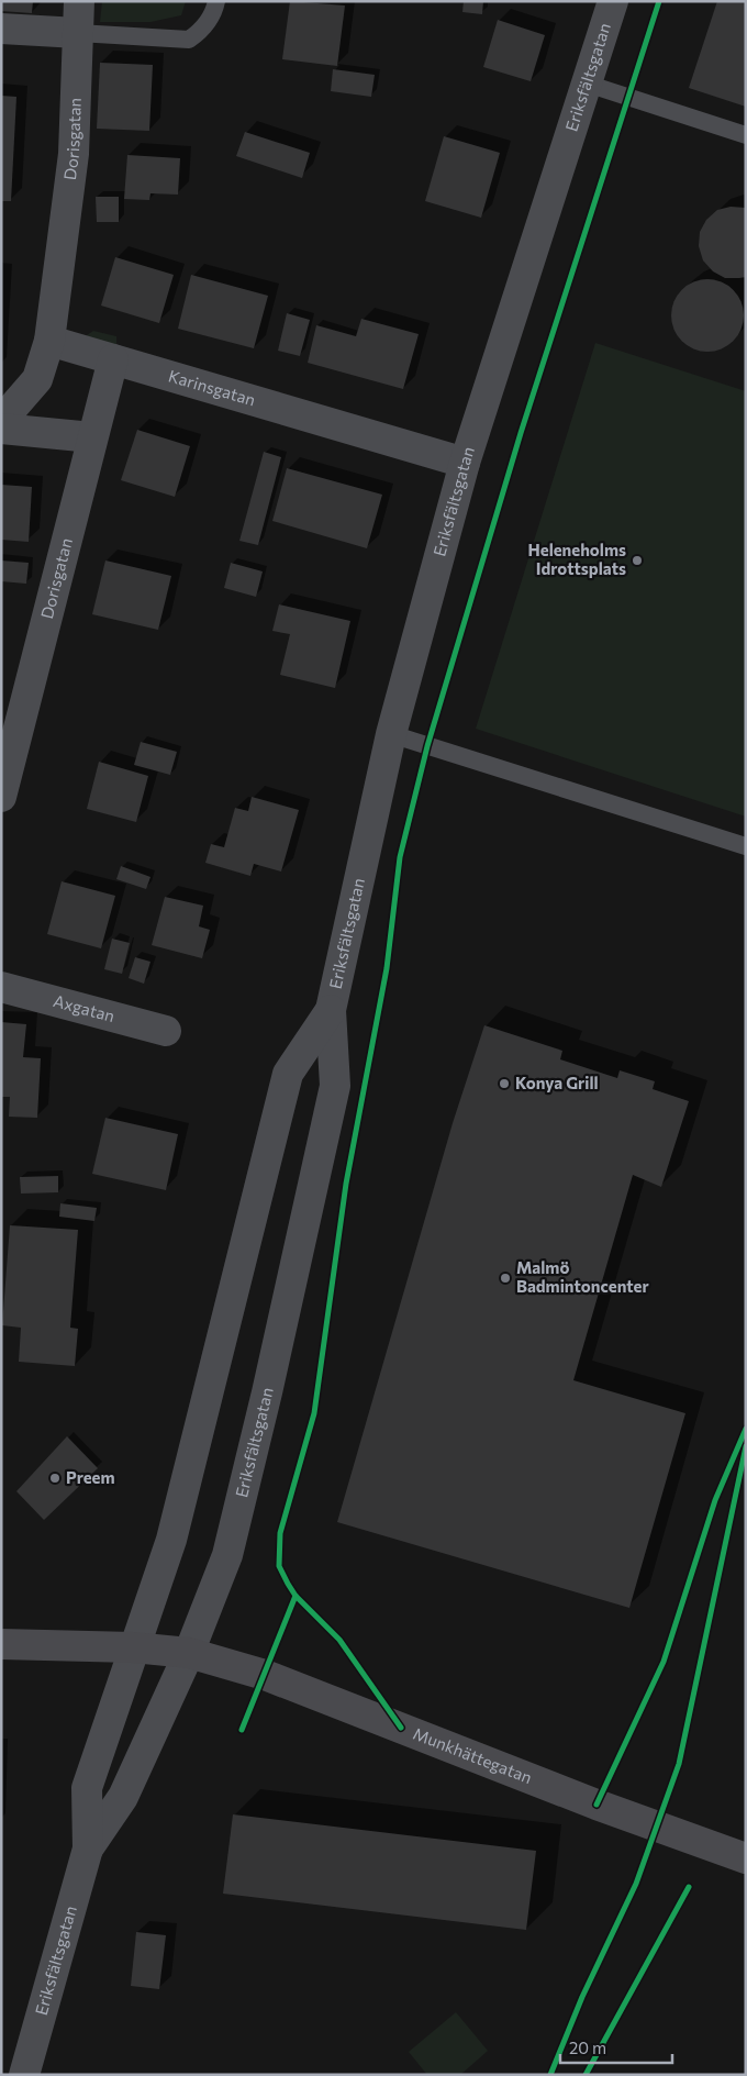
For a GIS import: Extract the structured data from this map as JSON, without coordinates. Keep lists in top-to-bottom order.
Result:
{
  "streets": {
    "main road": ["Munkhättegatan"],
    "street": [
      "Eriksfältsgatan",
      "Dorisgatan",
      "Karinsgatan",
      "Axgatan"
    ]
  },
  "crossings": [
    ["Eriksfältsgatan", "Karinsgatan"],
    ["Eriksfältsgatan", "Munkhättegatan"],
    ["Dorisgatan", "Karinsgatan"]
  ],
  "places": [
    "Heleneholms Idrottsplats",
    "Konya Grill",
    "Malmö Badmintoncenter",
    "Preem"
  ],
  "scale_bar": "20 m"
}
